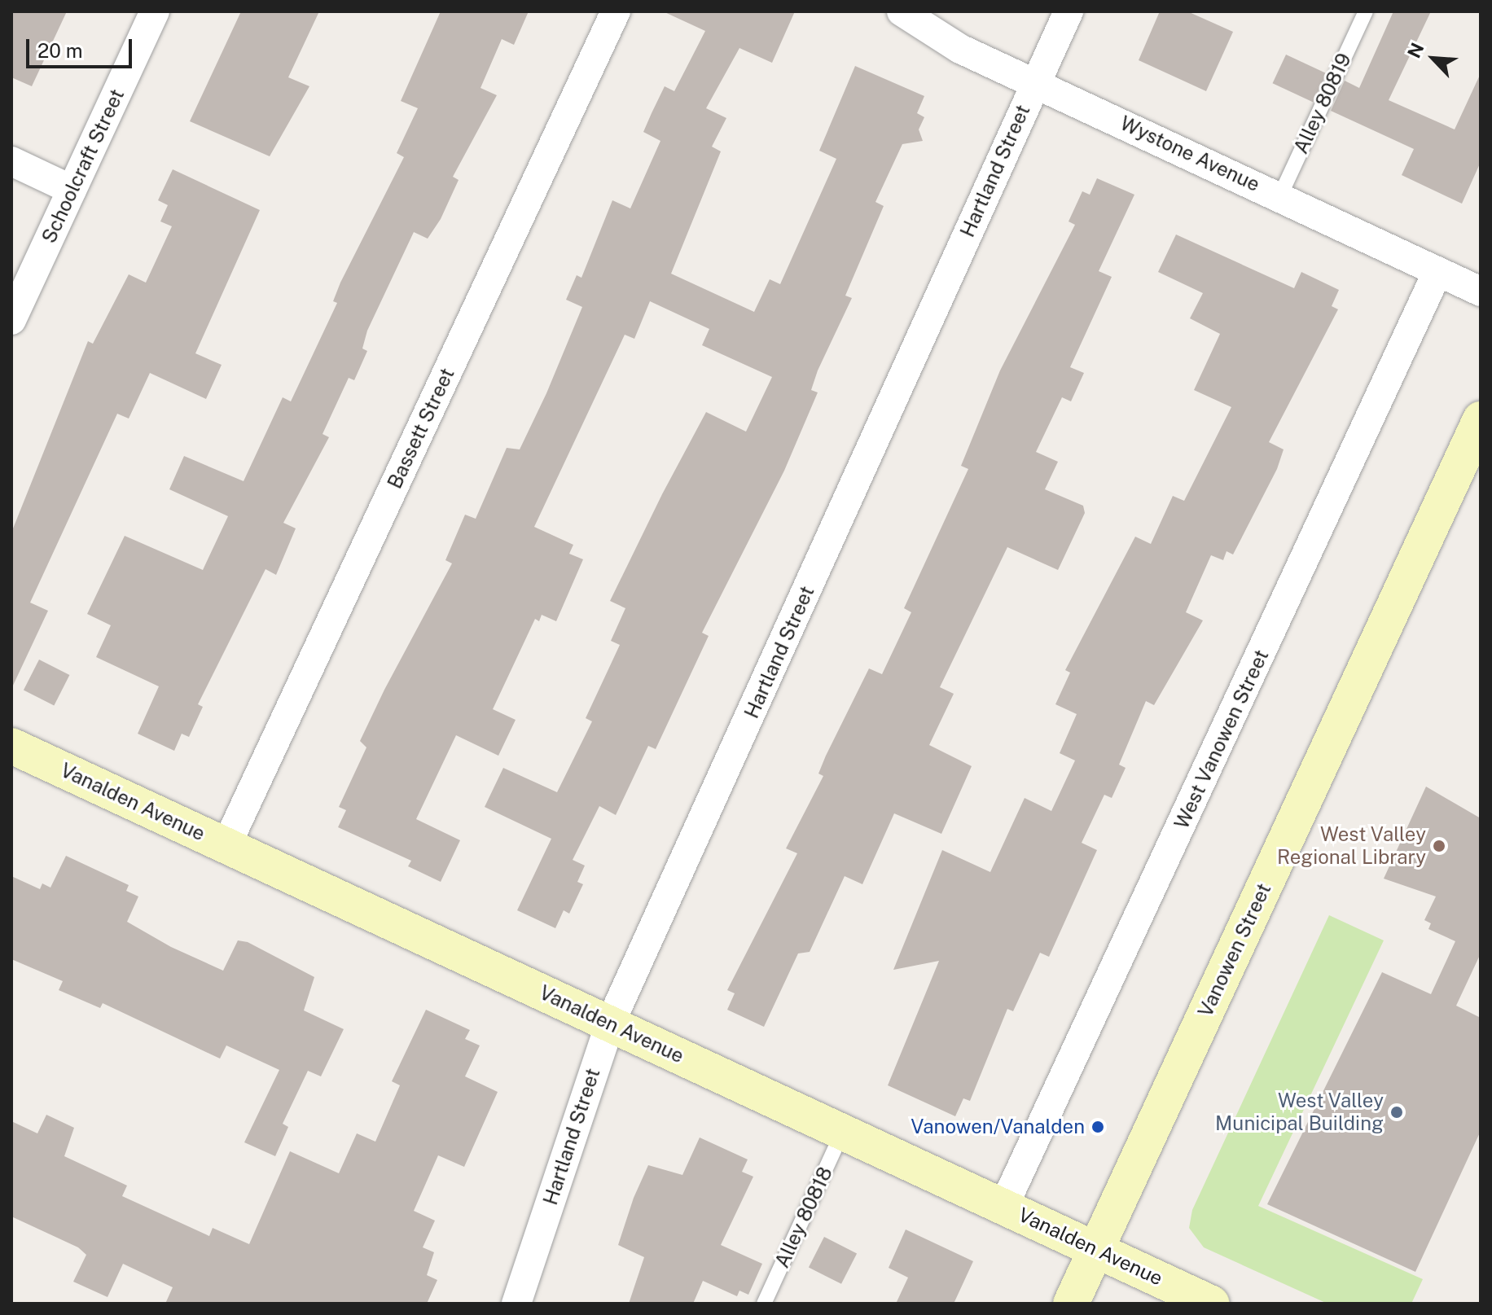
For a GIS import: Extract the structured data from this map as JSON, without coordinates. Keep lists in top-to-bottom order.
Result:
{
  "streets": {
    "street": [
      "Wystone Avenue",
      "Schoolcraft Street",
      "Hartland Street",
      "Bassett Street",
      "West Vanowen Street",
      "Vanalden Avenue",
      "Vanowen Street"
    ],
    "lane": ["Alley 80819", "Alley 80818"]
  },
  "crossings": [
    ["Alley 80819", "Wystone Avenue"],
    ["Wystone Avenue", "Hartland Street"],
    ["Wystone Avenue", "West Vanowen Street"],
    ["Hartland Street", "Vanalden Avenue"],
    ["Bassett Street", "Vanalden Avenue"],
    ["West Vanowen Street", "Vanalden Avenue"],
    ["Vanalden Avenue", "Vanowen Street"],
    ["Vanalden Avenue", "Alley 80818"]
  ],
  "places": ["West Valley Regional Library", "West Valley Municipal Building", "Vanowen/Vanalden"],
  "scale_bar": "20 m",
  "north": "top left"
}
